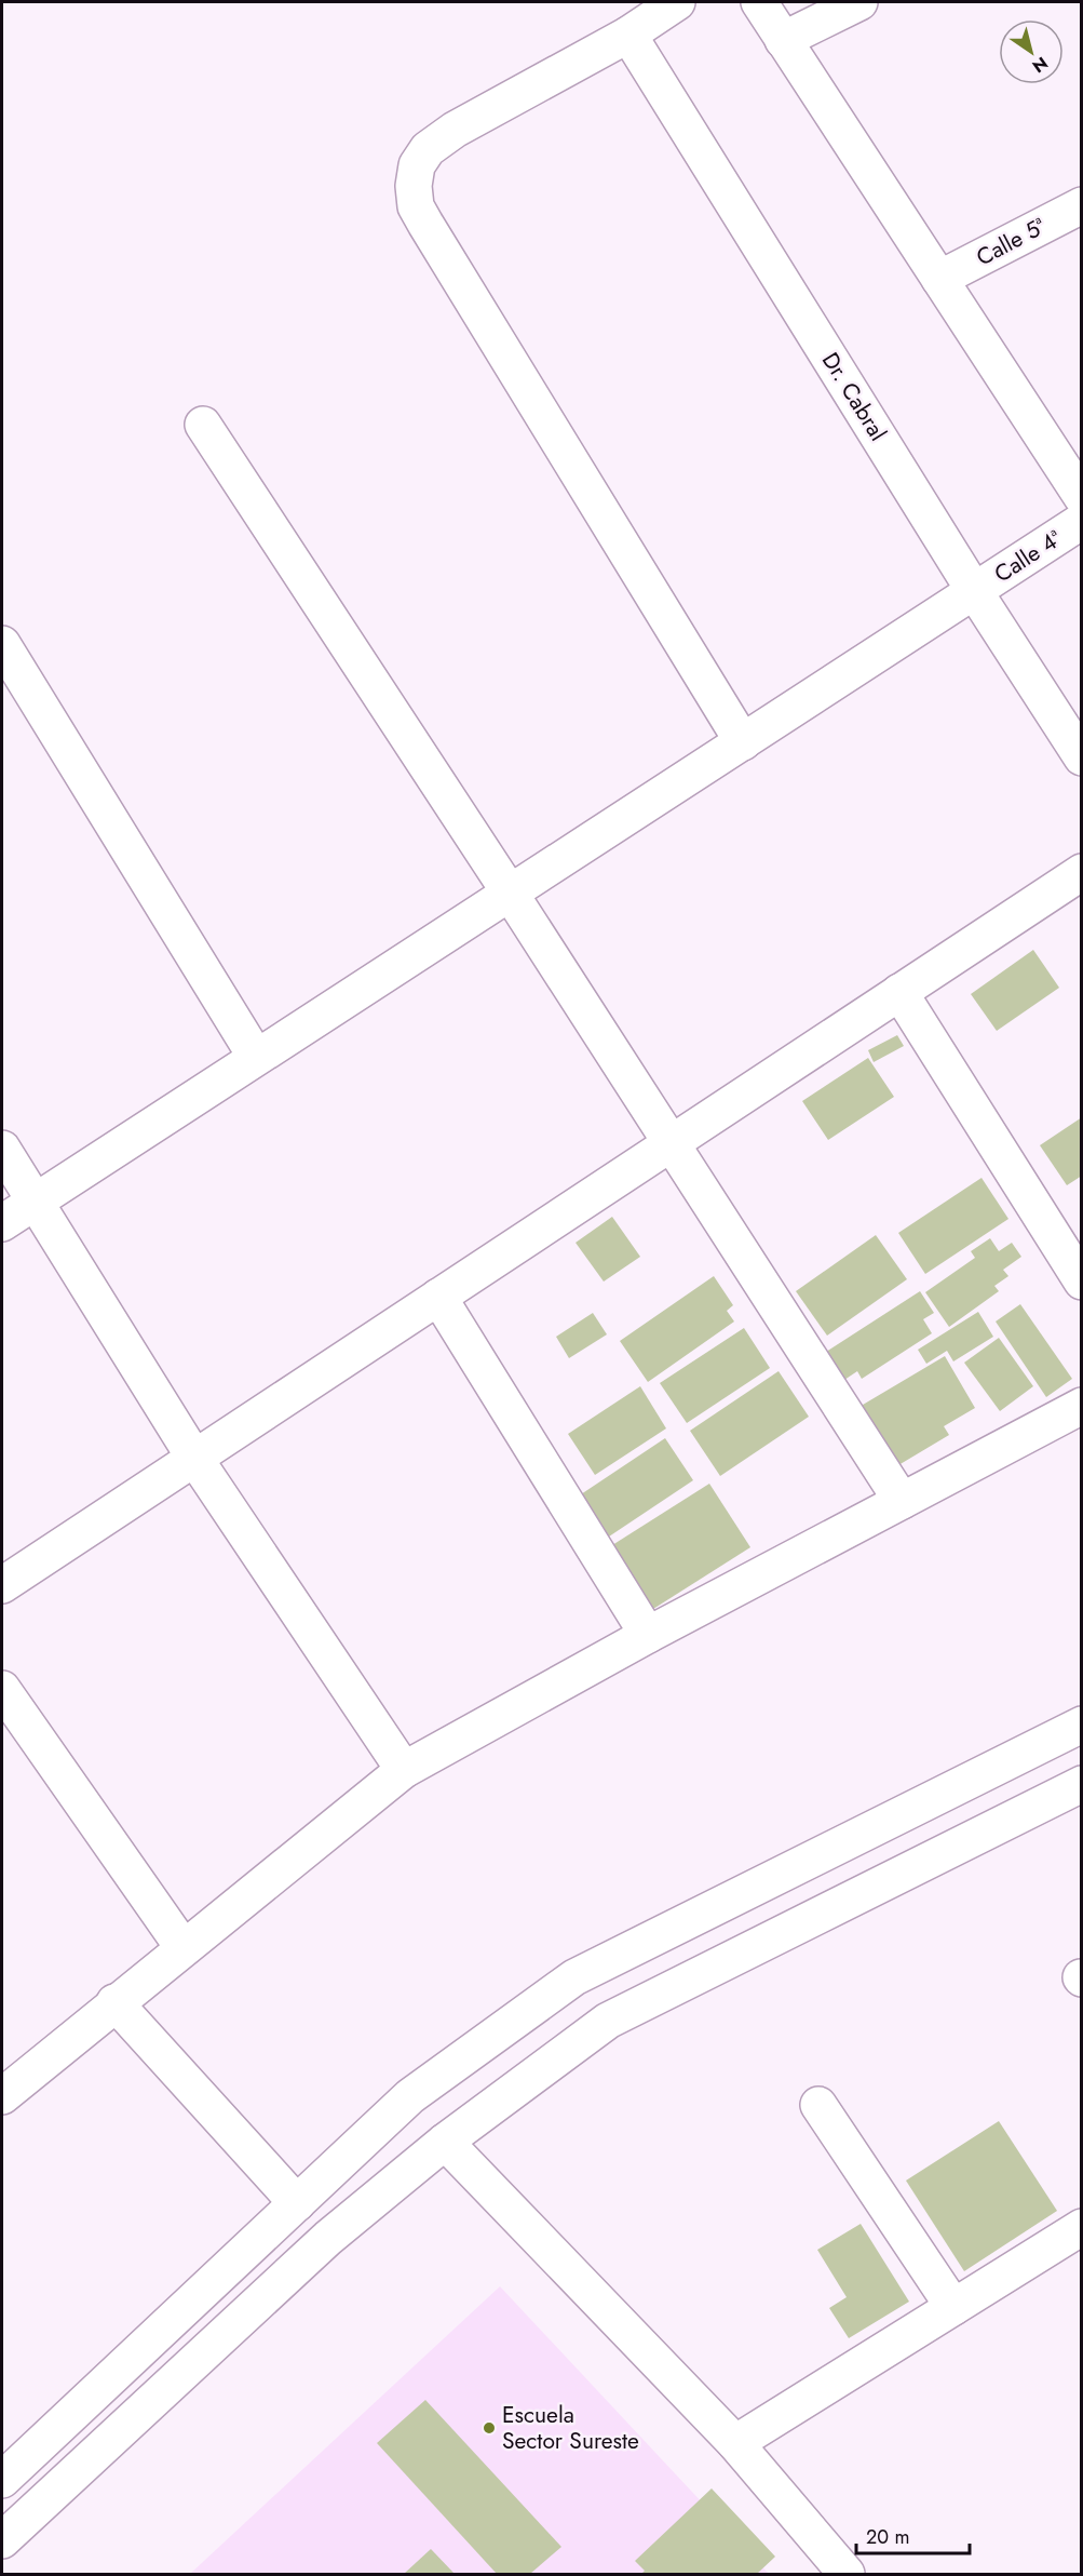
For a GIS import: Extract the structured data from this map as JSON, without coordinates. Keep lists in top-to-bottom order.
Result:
{
  "streets": {
    "street": ["Calle 5ª", "Dr. Cabral", "Calle 4ª"]
  },
  "crossings": [
    ["Dr. Cabral", "Calle 4ª"]
  ],
  "places": ["Escuela Sector Sureste"],
  "scale_bar": "20 m",
  "north": "bottom right"
}
